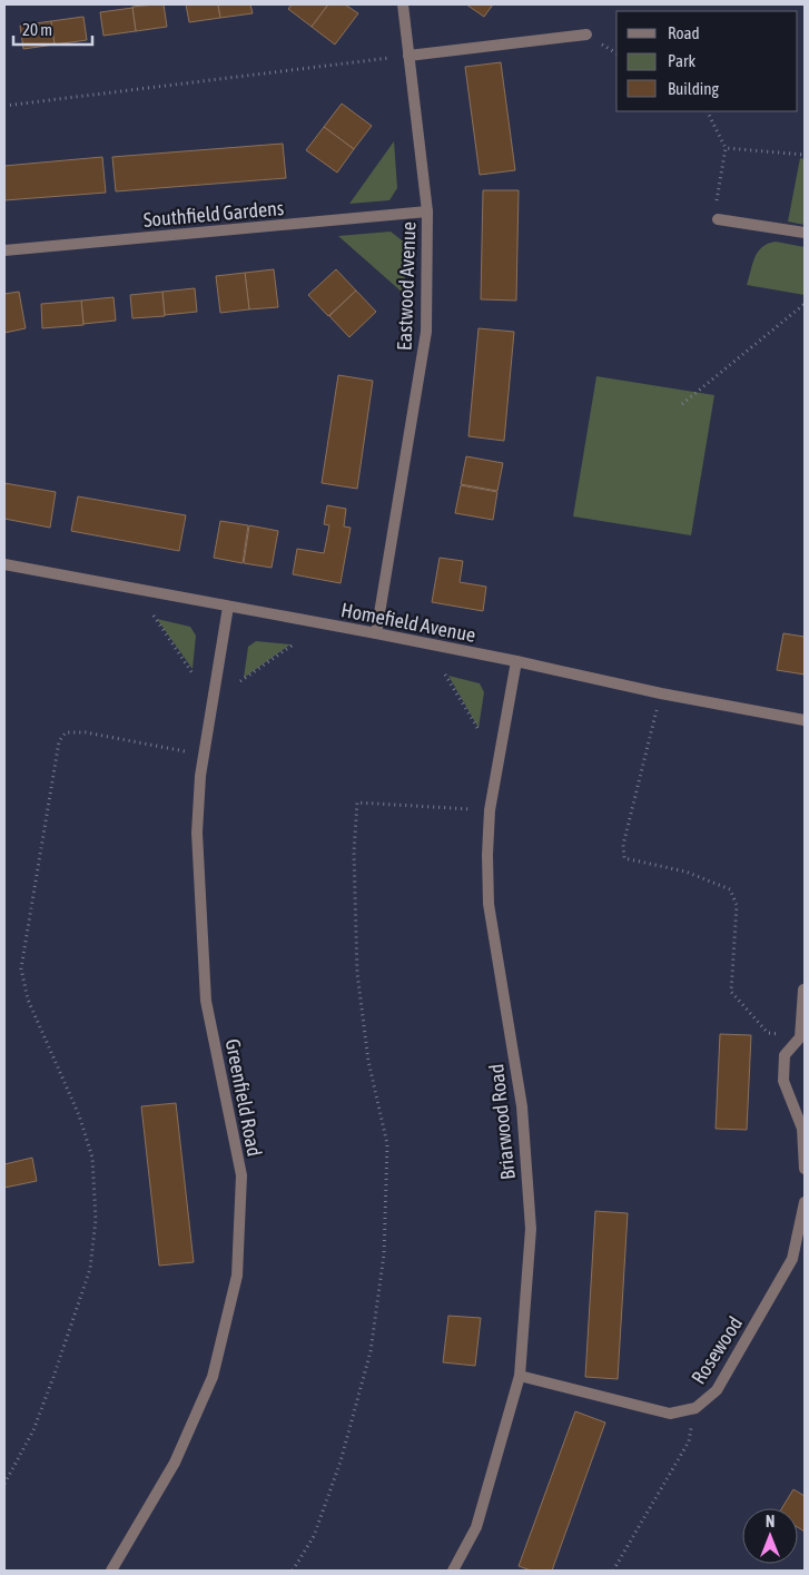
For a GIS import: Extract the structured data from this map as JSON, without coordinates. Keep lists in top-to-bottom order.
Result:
{
  "streets": {
    "street": [
      "Southfield Gardens",
      "Eastwood Avenue",
      "Homefield Avenue",
      "Greenfield Road",
      "Briarwood Road",
      "Rosewood"
    ]
  },
  "crossings": [
    ["Southfield Gardens", "Eastwood Avenue"],
    ["Eastwood Avenue", "Homefield Avenue"],
    ["Homefield Avenue", "Greenfield Road"],
    ["Homefield Avenue", "Briarwood Road"],
    ["Briarwood Road", "Rosewood"]
  ],
  "legend": ["Road", "Park", "Building"],
  "scale_bar": "20 m",
  "north": "top"
}
